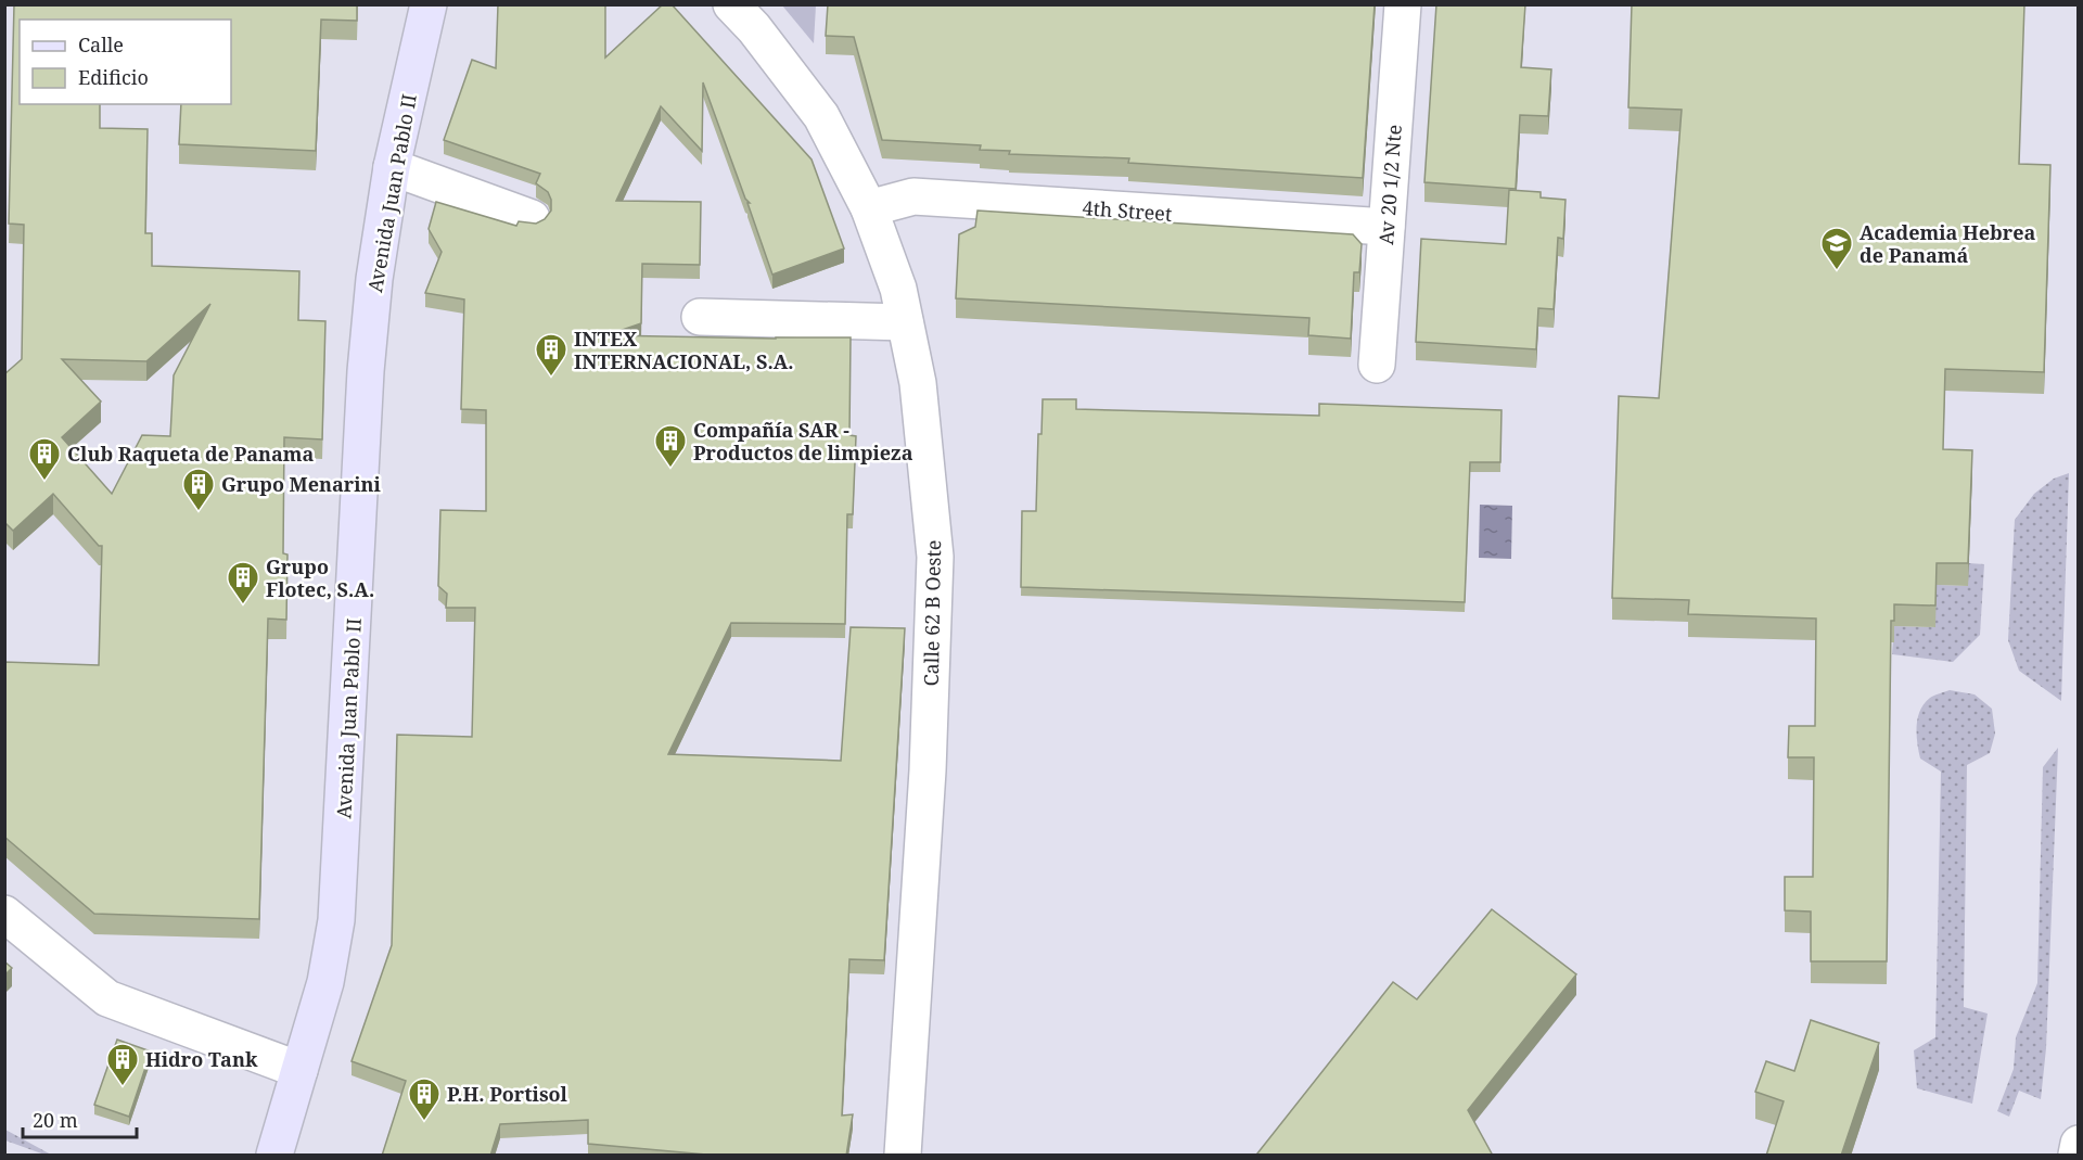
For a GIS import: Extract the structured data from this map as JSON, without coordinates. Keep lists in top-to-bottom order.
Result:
{
  "streets": {
    "main road": ["Avenida Juan Pablo II"],
    "street": ["Av 20 1/2 Nte", "4th Street", "Calle 62 B Oeste"]
  },
  "crossings": [
    ["Av 20 1/2 Nte", "4th Street"],
    ["4th Street", "Calle 62 B Oeste"]
  ],
  "places": {
    "school or university": ["Academia Hebrea de Panamá"],
    "building": [
      "INTEX INTERNACIONAL, S.A.",
      "Compañía SAR - Productos de limpieza",
      "Club Raqueta de Panama",
      "Grupo Menarini",
      "Grupo Flotec, S.A.",
      "Hidro Tank",
      "P.H. Portisol"
    ]
  },
  "legend": ["Calle", "Edificio"],
  "scale_bar": "20 m"
}
